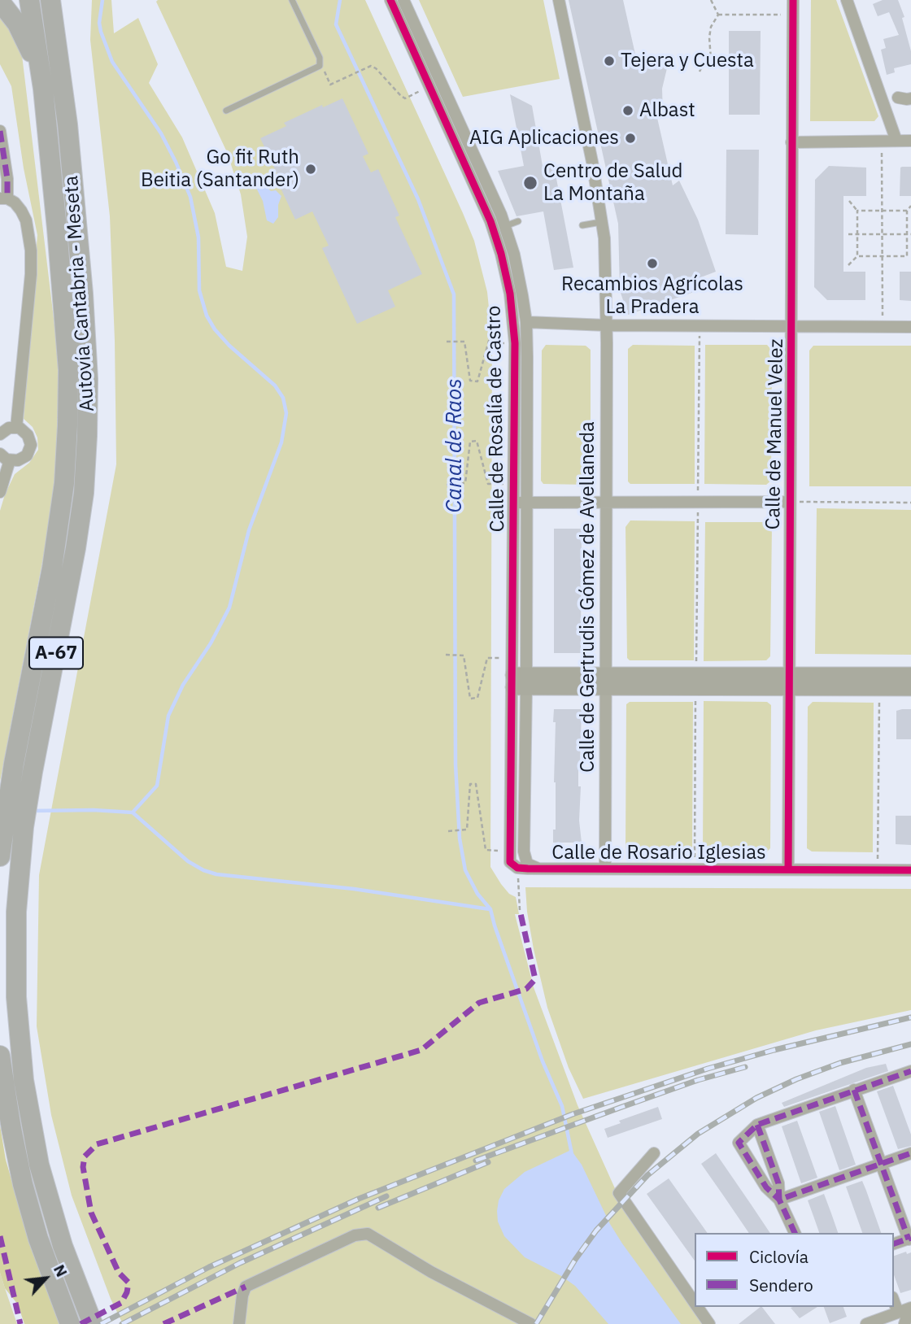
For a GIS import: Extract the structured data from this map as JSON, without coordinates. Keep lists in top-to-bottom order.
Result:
{
  "streets": {
    "highway": ["Autovía Cantabria - Meseta", "A-67"],
    "street": [
      "Calle de Rosalía de Castro",
      "Calle de Manuel Velez",
      "Calle de Gertrudis Gómez de Avellaneda",
      "Calle de Rosario Iglesias"
    ]
  },
  "crossings": [
    ["Calle de Rosalía de Castro", "Calle de Rosario Iglesias"],
    ["Calle de Manuel Velez", "Calle de Rosario Iglesias"],
    ["Calle de Gertrudis Gómez de Avellaneda", "Calle de Rosario Iglesias"]
  ],
  "water": ["Canal de Raos"],
  "places": [
    "Tejera y Cuesta",
    "Albast",
    "AIG Aplicaciones",
    "Go fit Ruth Beitia (Santander)",
    "Centro de Salud La Montaña",
    "Recambios Agrícolas La Pradera"
  ],
  "legend": ["Ciclovía", "Sendero"],
  "north": "top right"
}
